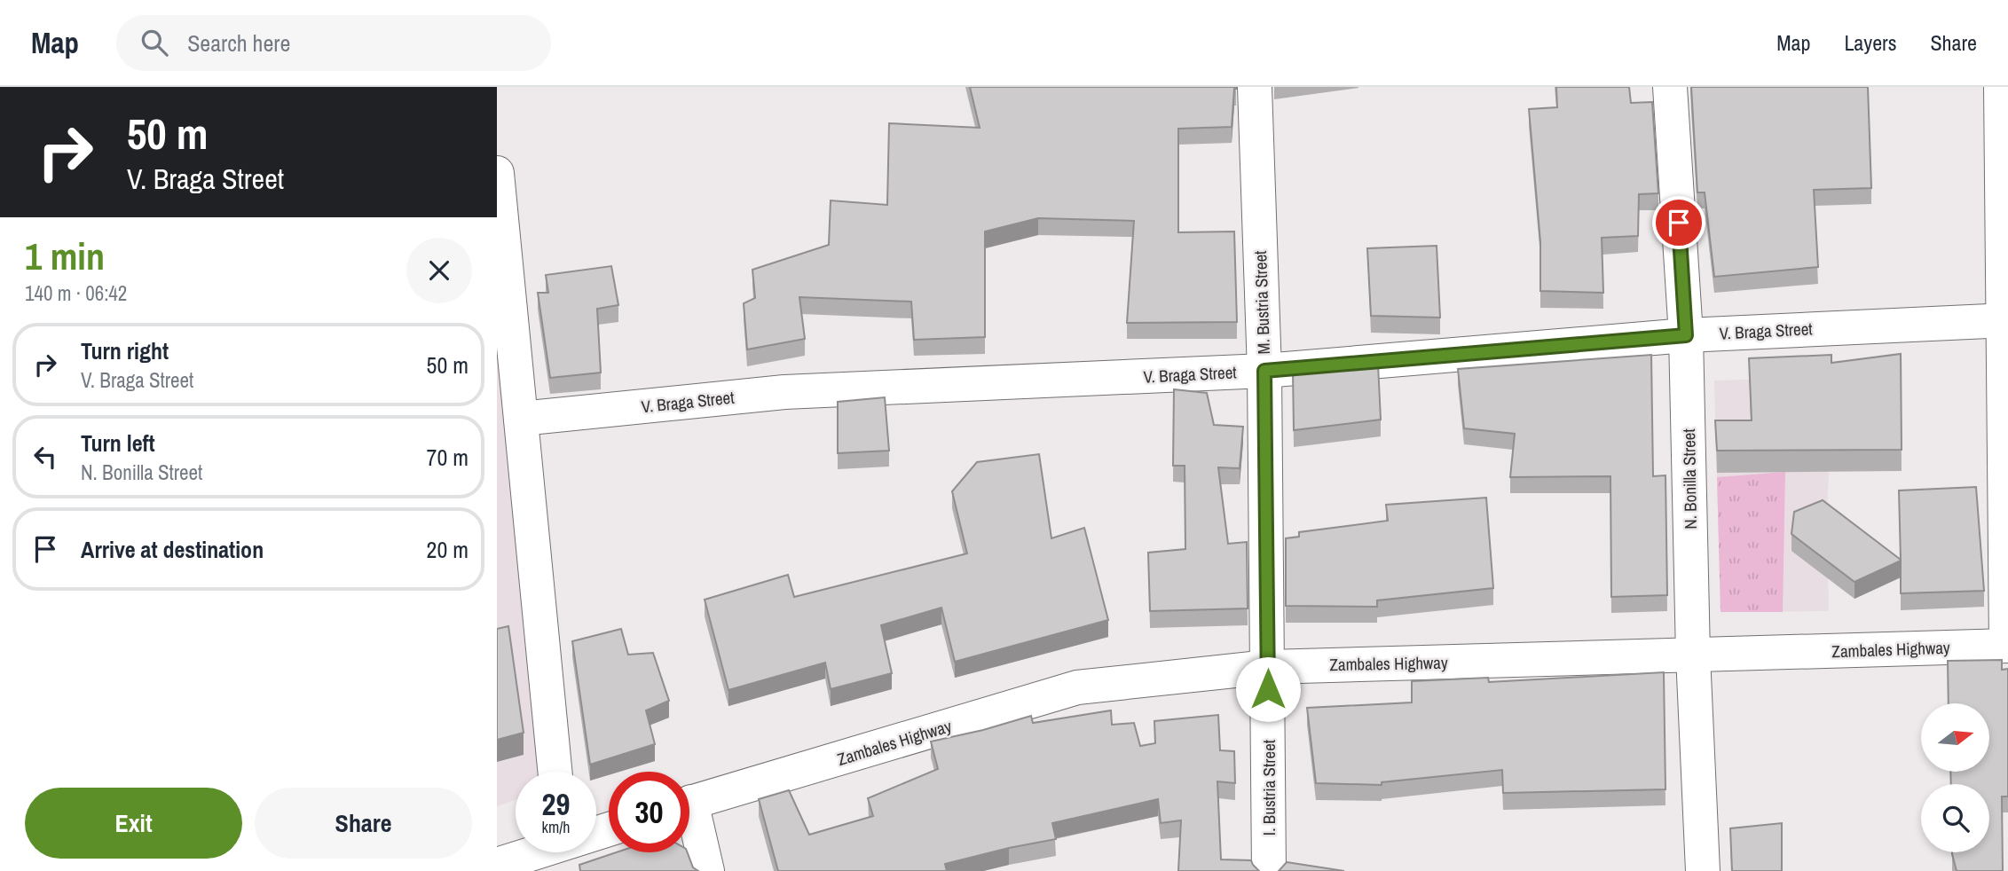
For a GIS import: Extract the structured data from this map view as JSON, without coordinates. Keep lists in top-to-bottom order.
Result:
{
  "streets": {
    "street": [
      "M. Bustria Street",
      "V. Braga Street",
      "N. Bonilla Street",
      "Zambales Highway",
      "I. Bustria Street"
    ]
  },
  "crossings": [
    ["M. Bustria Street", "V. Braga Street"],
    ["M. Bustria Street", "Zambales Highway"],
    ["M. Bustria Street", "I. Bustria Street"],
    ["V. Braga Street", "N. Bonilla Street"],
    ["N. Bonilla Street", "Zambales Highway"],
    ["Zambales Highway", "I. Bustria Street"]
  ],
  "north": "right",
  "page": {
    "header": "Map",
    "search": "Search here",
    "nav": ["Map", "Layers", "Share"],
    "turn": ["50 m", "V. Braga Street"],
    "heading": ["1 min", "140 m · 06:42"],
    "list": [
      {
        "name": "Turn right",
        "note": "V. Braga Street",
        "value": "50 m"
      },
      {
        "name": "Turn left",
        "note": "N. Bonilla Street",
        "value": "70 m"
      },
      {
        "name": "Arrive at destination",
        "value": "20 m"
      }
    ],
    "speed": "29 km/h",
    "limit": "30",
    "buttons": ["Exit", "Share"]
  }
}
